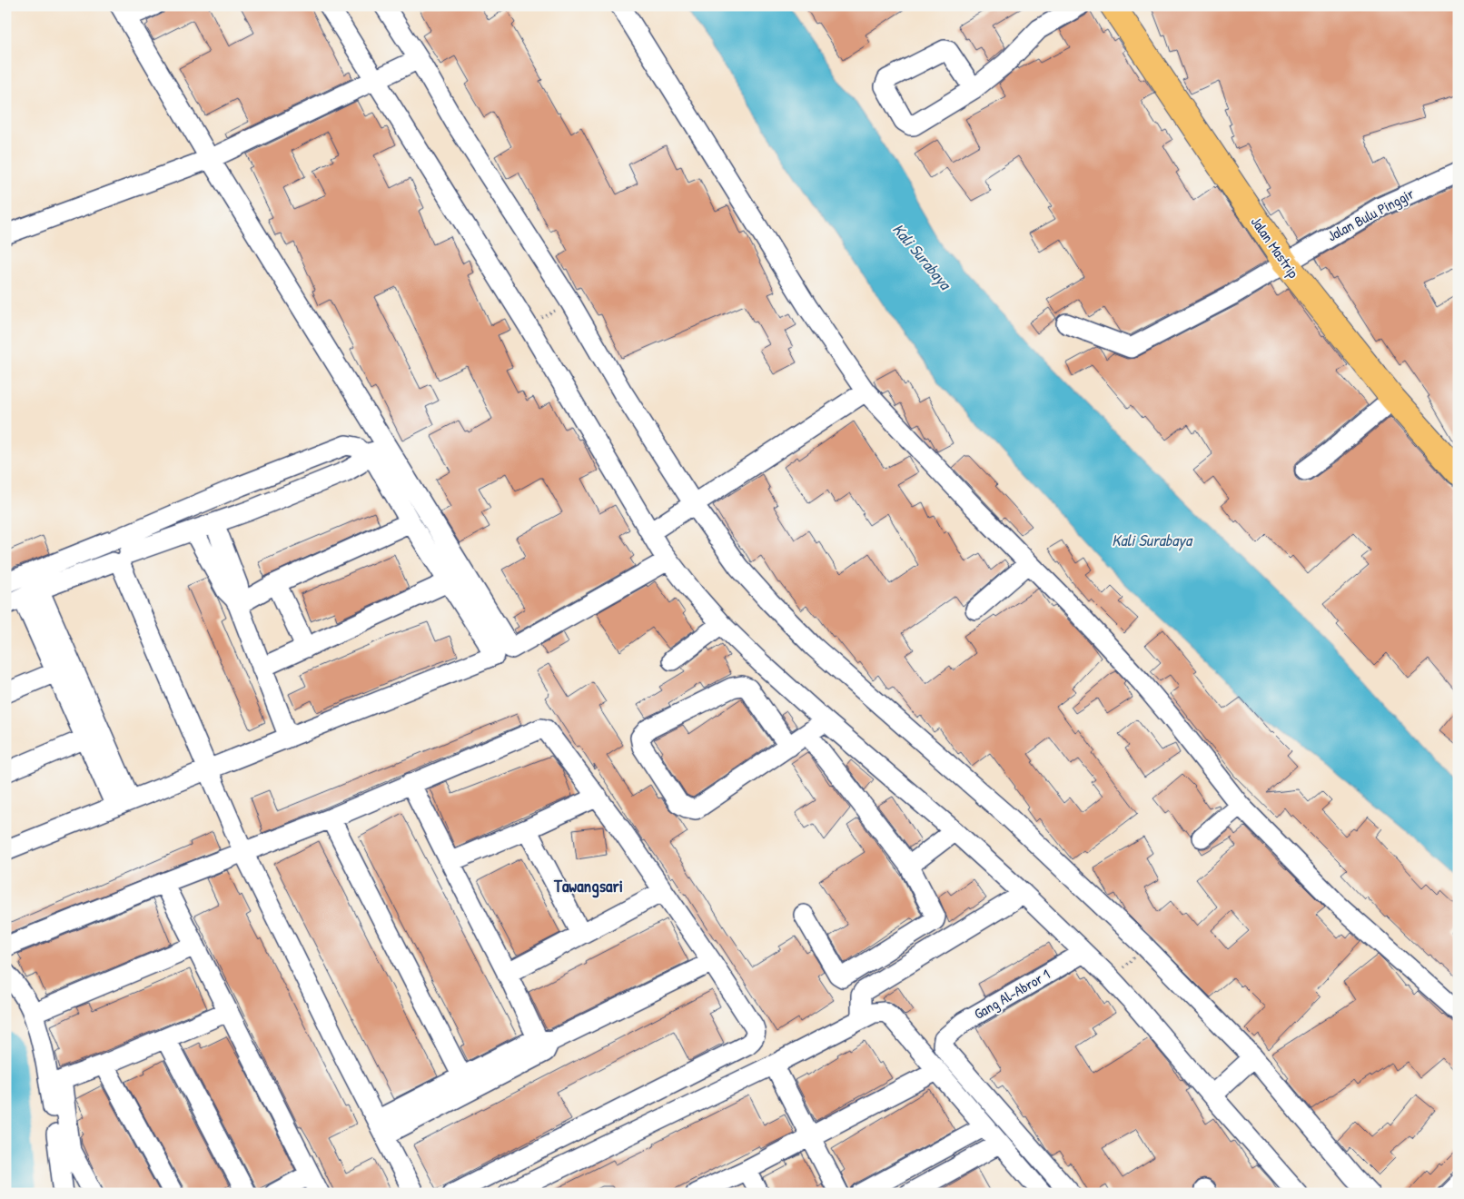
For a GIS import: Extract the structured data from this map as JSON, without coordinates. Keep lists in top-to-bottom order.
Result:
{
  "streets": {
    "main road": ["Jalan Mastrip"],
    "street": ["Jalan Bulu Pinggir", "Gang Al-Abror 1"]
  },
  "crossings": [
    ["Jalan Bulu Pinggir", "Jalan Mastrip"]
  ],
  "districts": ["Tawangsari"],
  "water": ["Kali Surabaya"]
}
